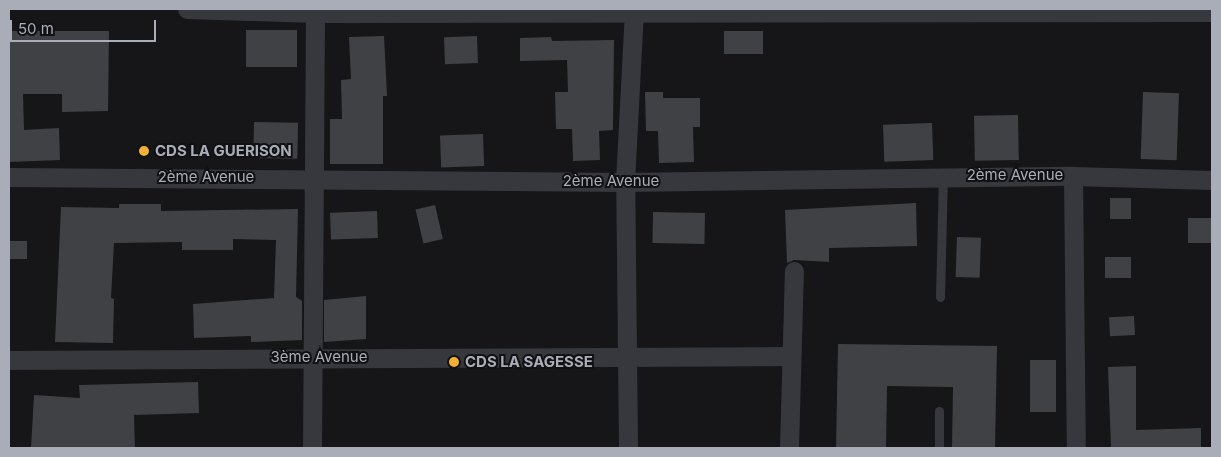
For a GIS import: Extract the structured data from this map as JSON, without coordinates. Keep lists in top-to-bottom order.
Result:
{
  "streets": {
    "street": ["2ème Avenue", "3ème Avenue"]
  },
  "places": ["CDS LA GUERISON", "CDS LA SAGESSE"],
  "scale_bar": "50 m"
}
